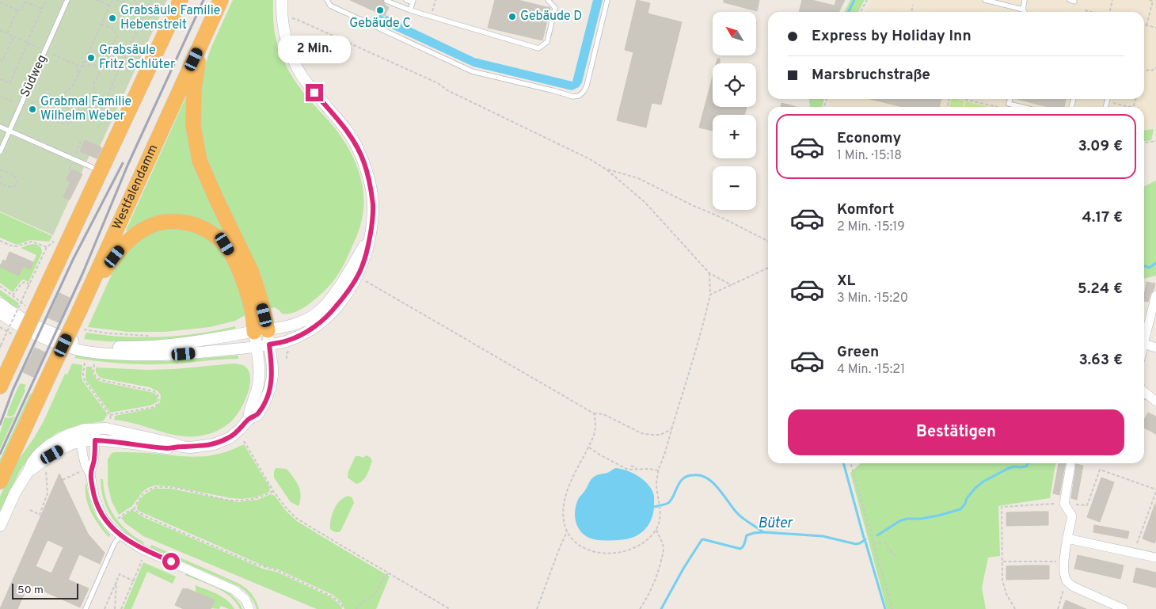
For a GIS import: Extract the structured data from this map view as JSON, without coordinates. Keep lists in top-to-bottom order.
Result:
{
  "streets": {
    "highway": ["Westfalendamm"],
    "lane": ["Südweg"]
  },
  "water": ["Büter"],
  "places": [
    "Gebäude C",
    "Gebäude D",
    "Grabsäule Familie Hebenstreit",
    "Grabsäule Fritz Schlüter",
    "Grabmal Familie Wilhelm Weber"
  ],
  "scale_bar": "50 m",
  "north": "top left",
  "page": {
    "map_buttons": ["+", "−"],
    "banner": ["Express by Holiday Inn", "Marsbruchstraße"],
    "bubble": "2 Min.",
    "list": [
      {
        "name": "Economy",
        "note": "1 Min. · 15:18",
        "value": "3.09 €"
      },
      {
        "name": "Komfort",
        "note": "2 Min. · 15:19",
        "value": "4.17 €"
      },
      {
        "name": "XL",
        "note": "3 Min. · 15:20",
        "value": "5.24 €"
      },
      {
        "name": "Green",
        "note": "4 Min. · 15:21",
        "value": "3.63 €"
      }
    ],
    "buttons": "Bestätigen",
    "scale": "50 m"
  }
}
